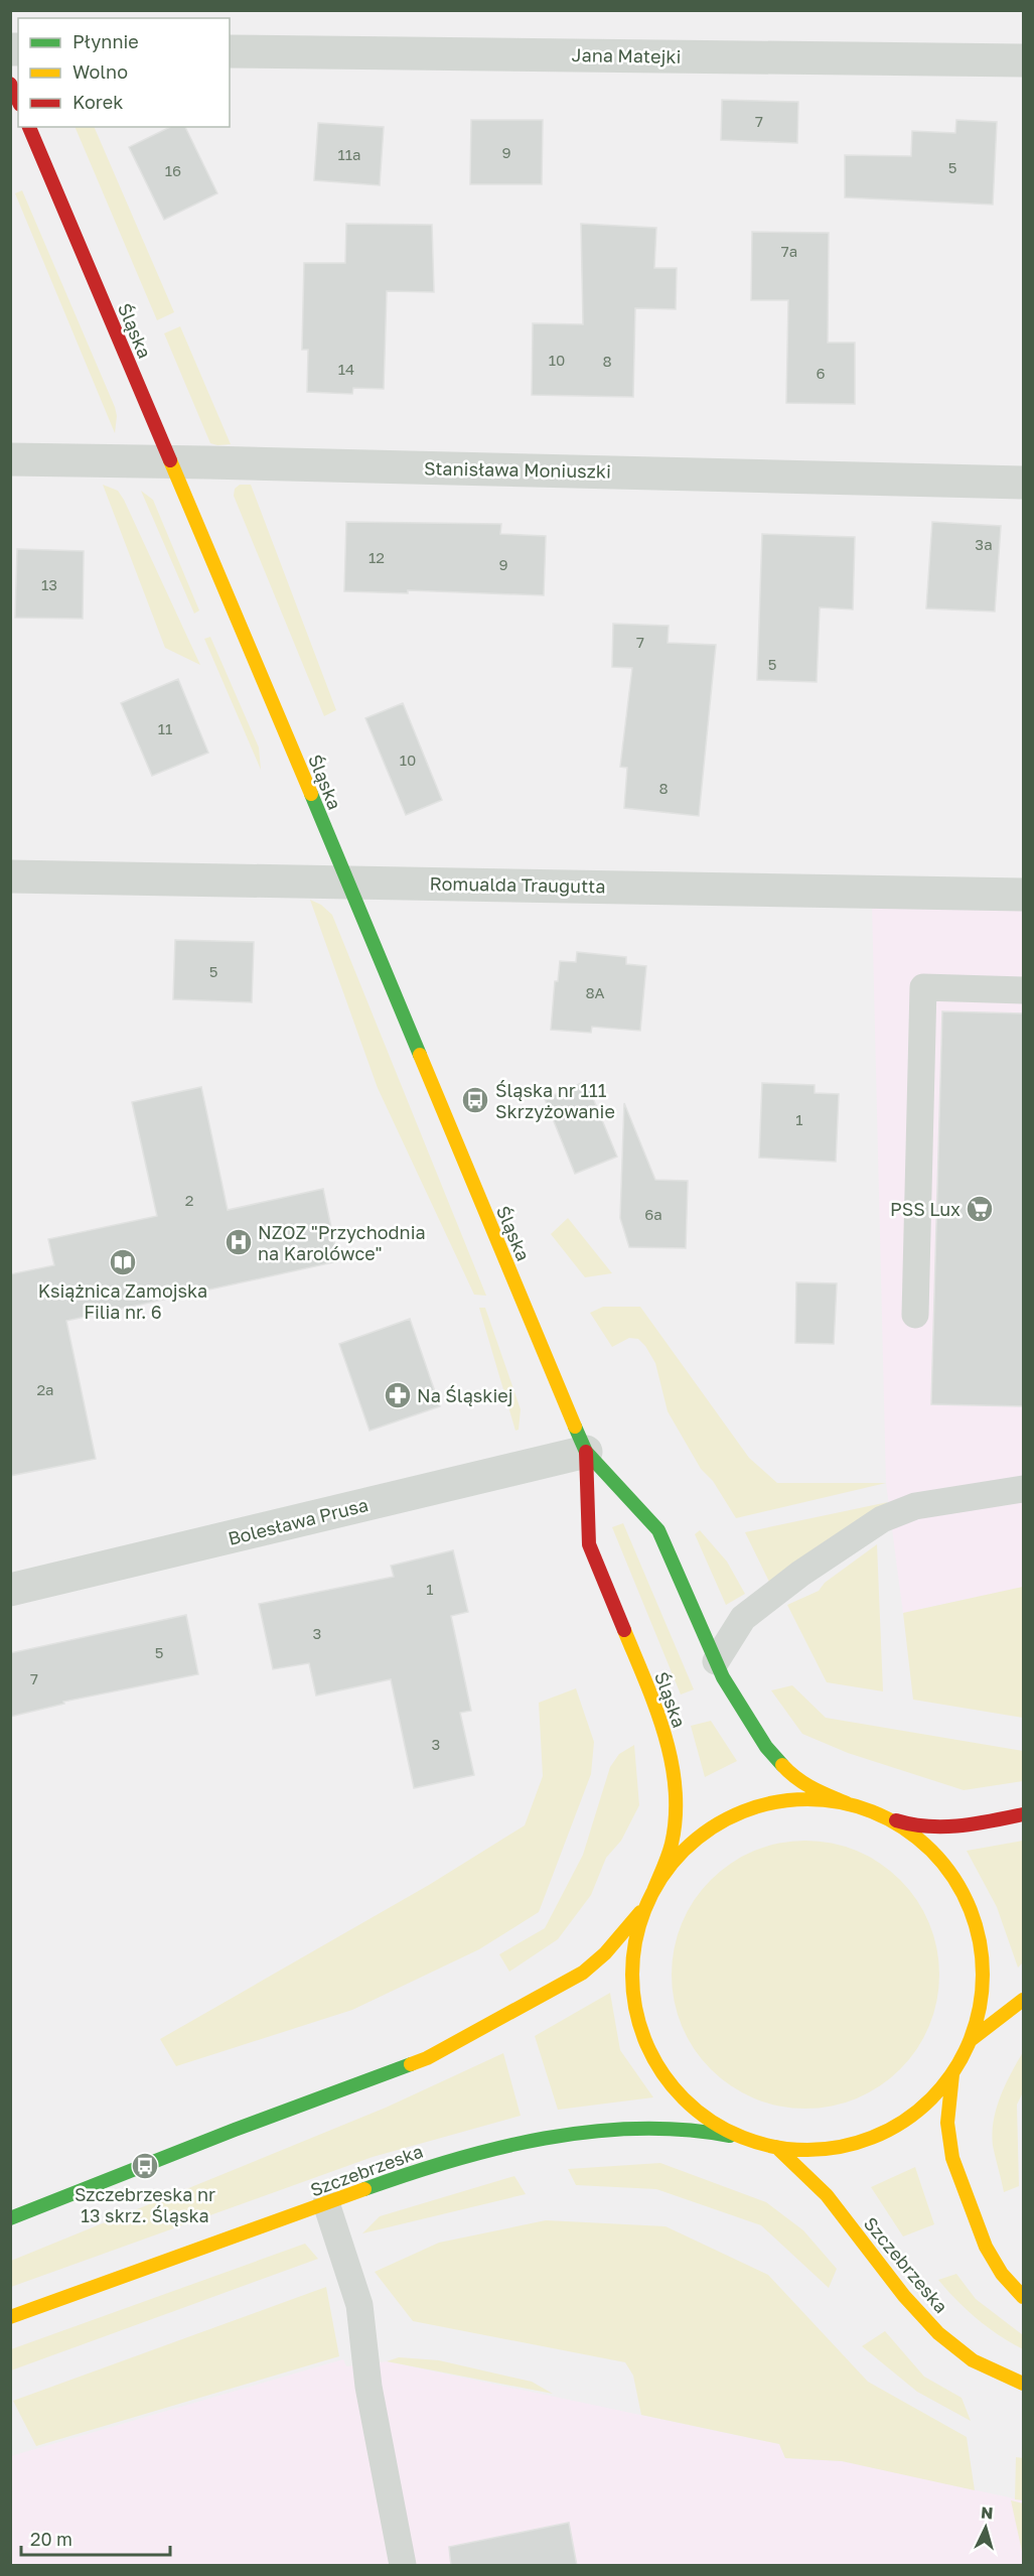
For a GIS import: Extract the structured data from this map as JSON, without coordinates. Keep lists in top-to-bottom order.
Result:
{
  "streets": {
    "street": [
      "Jana Matejki",
      "Śląska",
      "Stanisława Moniuszki",
      "Romualda Traugutta",
      "Bolesława Prusa",
      "Szczebrzeska"
    ]
  },
  "crossings": [
    ["Śląska", "Stanisława Moniuszki"],
    ["Śląska", "Romualda Traugutta"],
    ["Śląska", "Bolesława Prusa"]
  ],
  "places": {
    "bus stop": ["Śląska nr 111 Skrzyżowanie", "Szczebrzeska nr 13 skrz. Śląska"],
    "supermarket": ["PSS Lux"],
    "hospital": ["NZOZ \"Przychodnia na Karolówce\""],
    "library": ["Książnica Zamojska Filia nr. 6"],
    "pharmacy": ["Na Śląskiej"]
  },
  "house_numbers": [
    "7",
    "9",
    "11a",
    "5",
    "16",
    "7a",
    "10",
    "8",
    "14",
    "6",
    "3a",
    "12",
    "9",
    "13",
    "7",
    "5",
    "11",
    "10",
    "8",
    "5",
    "8A",
    "1",
    "2",
    "6a",
    "2a",
    "1",
    "3",
    "5",
    "7",
    "3"
  ],
  "legend": ["Płynnie", "Wolno", "Korek"],
  "scale_bar": "20 m",
  "north": "top"
}
